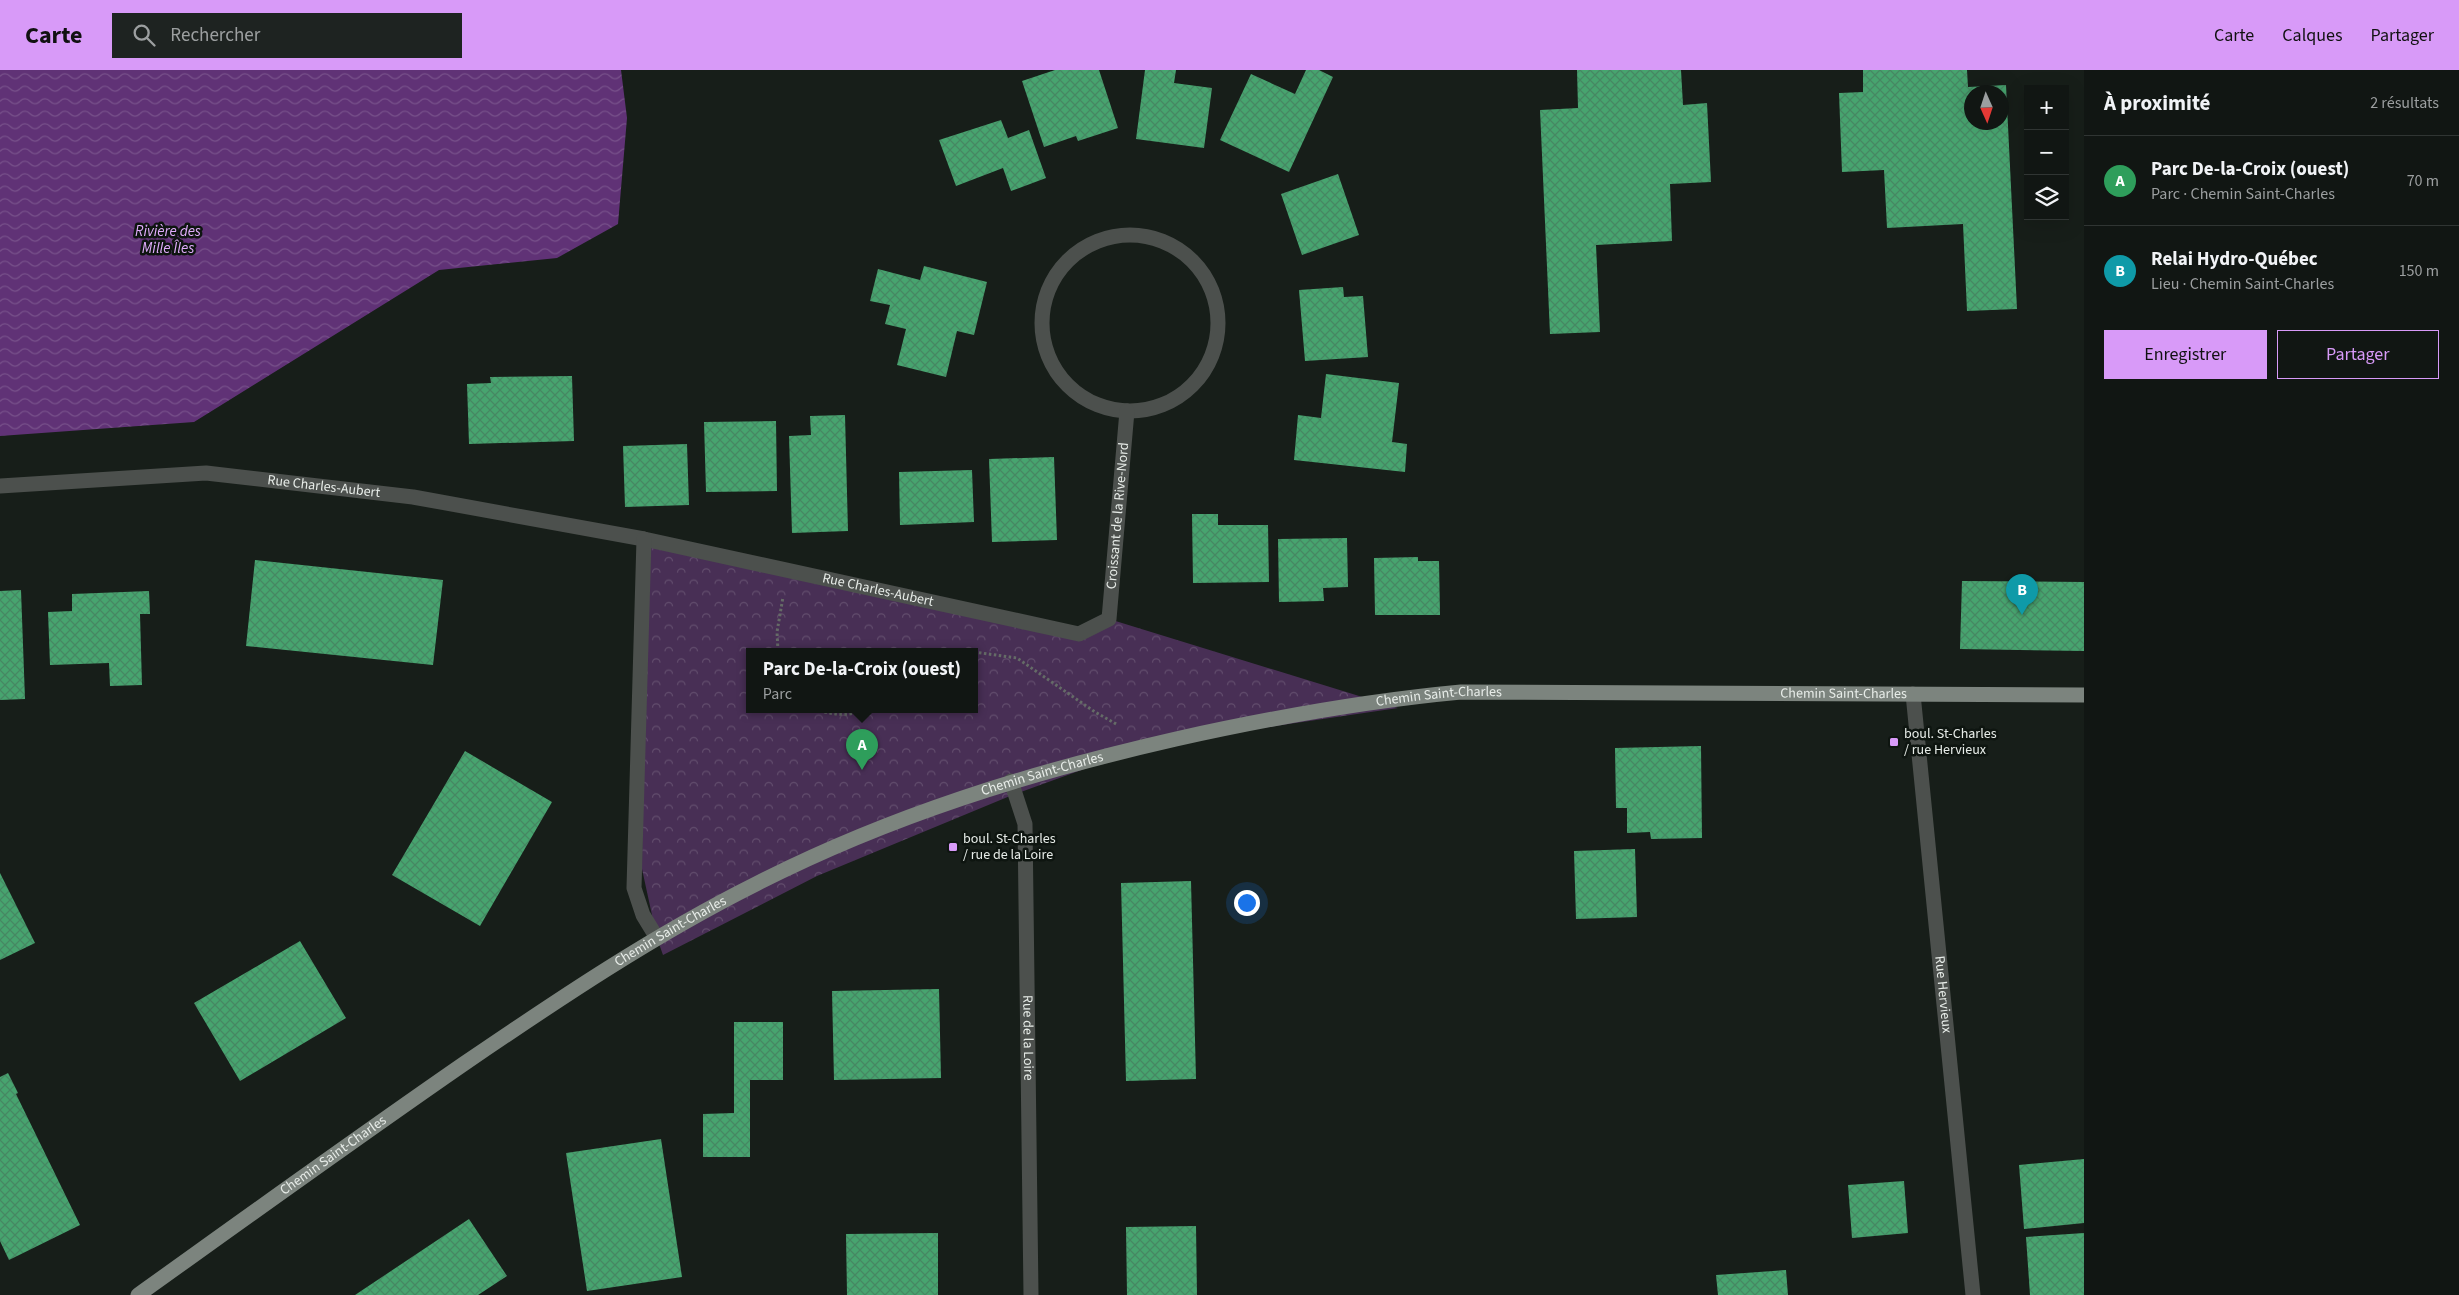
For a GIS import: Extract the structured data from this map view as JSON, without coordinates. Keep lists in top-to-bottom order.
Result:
{
  "streets": {
    "main road": ["Chemin Saint-Charles"],
    "street": [
      "Rue Charles-Aubert",
      "Croissant de la Rive-Nord",
      "Rue Hervieux",
      "Rue de la Loire"
    ]
  },
  "crossings": [
    ["Rue Charles-Aubert", "Croissant de la Rive-Nord"],
    ["Chemin Saint-Charles", "Rue Hervieux"],
    ["Chemin Saint-Charles", "Rue de la Loire"]
  ],
  "water": ["Rivière des Mille Îles"],
  "places": {
    "transit": ["boul. St-Charles / rue Hervieux", "boul. St-Charles / rue de la Loire"]
  },
  "north": "bottom",
  "page": {
    "header": "Carte",
    "search": "Rechercher",
    "nav": ["Carte", "Calques", "Partager"],
    "heading": ["À proximité", "2 résultats"],
    "map_buttons": ["+", "−"],
    "list": [
      {
        "mark": "A",
        "name": "Parc De-la-Croix (ouest)",
        "note": "Parc · Chemin Saint-Charles",
        "value": "70 m"
      },
      {
        "mark": "B",
        "name": "Relai Hydro-Québec",
        "note": "Lieu · Chemin Saint-Charles",
        "value": "150 m"
      }
    ],
    "buttons": ["Enregistrer", "Partager"],
    "pins": ["B", "A"],
    "popup": ["Parc De-la-Croix (ouest)", "Parc"]
  }
}
